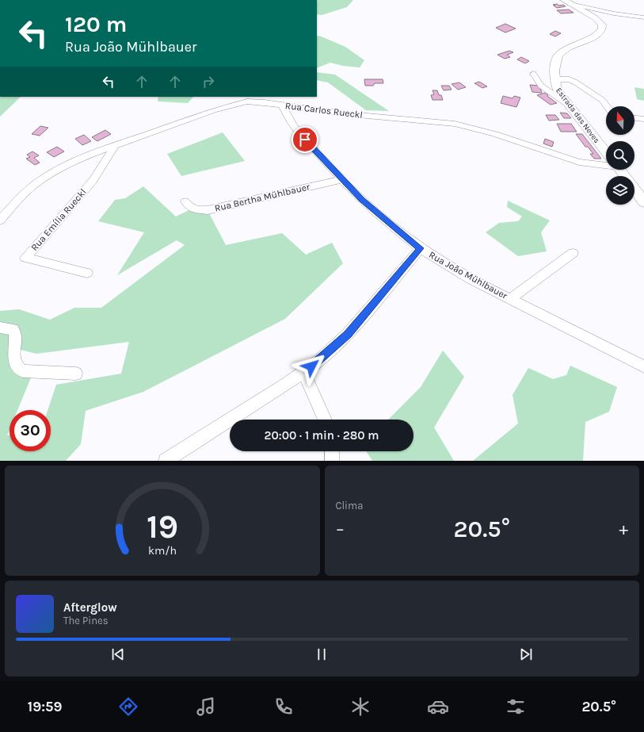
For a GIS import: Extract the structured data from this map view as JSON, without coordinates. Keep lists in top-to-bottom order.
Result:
{
  "streets": {
    "main road": ["Estrada das Neves"],
    "street": [
      "Rua Carlos Rueckl",
      "Rua Bertha Mühlbauer",
      "Rua Emília Rueckl",
      "Rua João Mühlbauer"
    ]
  },
  "crossings": [
    ["Rua Carlos Rueckl", "Rua Emília Rueckl"],
    ["Rua Carlos Rueckl", "Rua João Mühlbauer"],
    ["Rua Bertha Mühlbauer", "Rua João Mühlbauer"]
  ],
  "north": "top",
  "page": {
    "turn": ["120 m", "Rua João Mühlbauer"],
    "limit": "30",
    "trip": "20:00 · 1 min · 280 m",
    "tile": "Clima",
    "heat": ["−", "20.5°", "+"],
    "song": ["Afterglow", "The Pines"],
    "tabs": ["19:59", "20.5°"],
    "gauge": ["19", "km/h"]
  }
}
